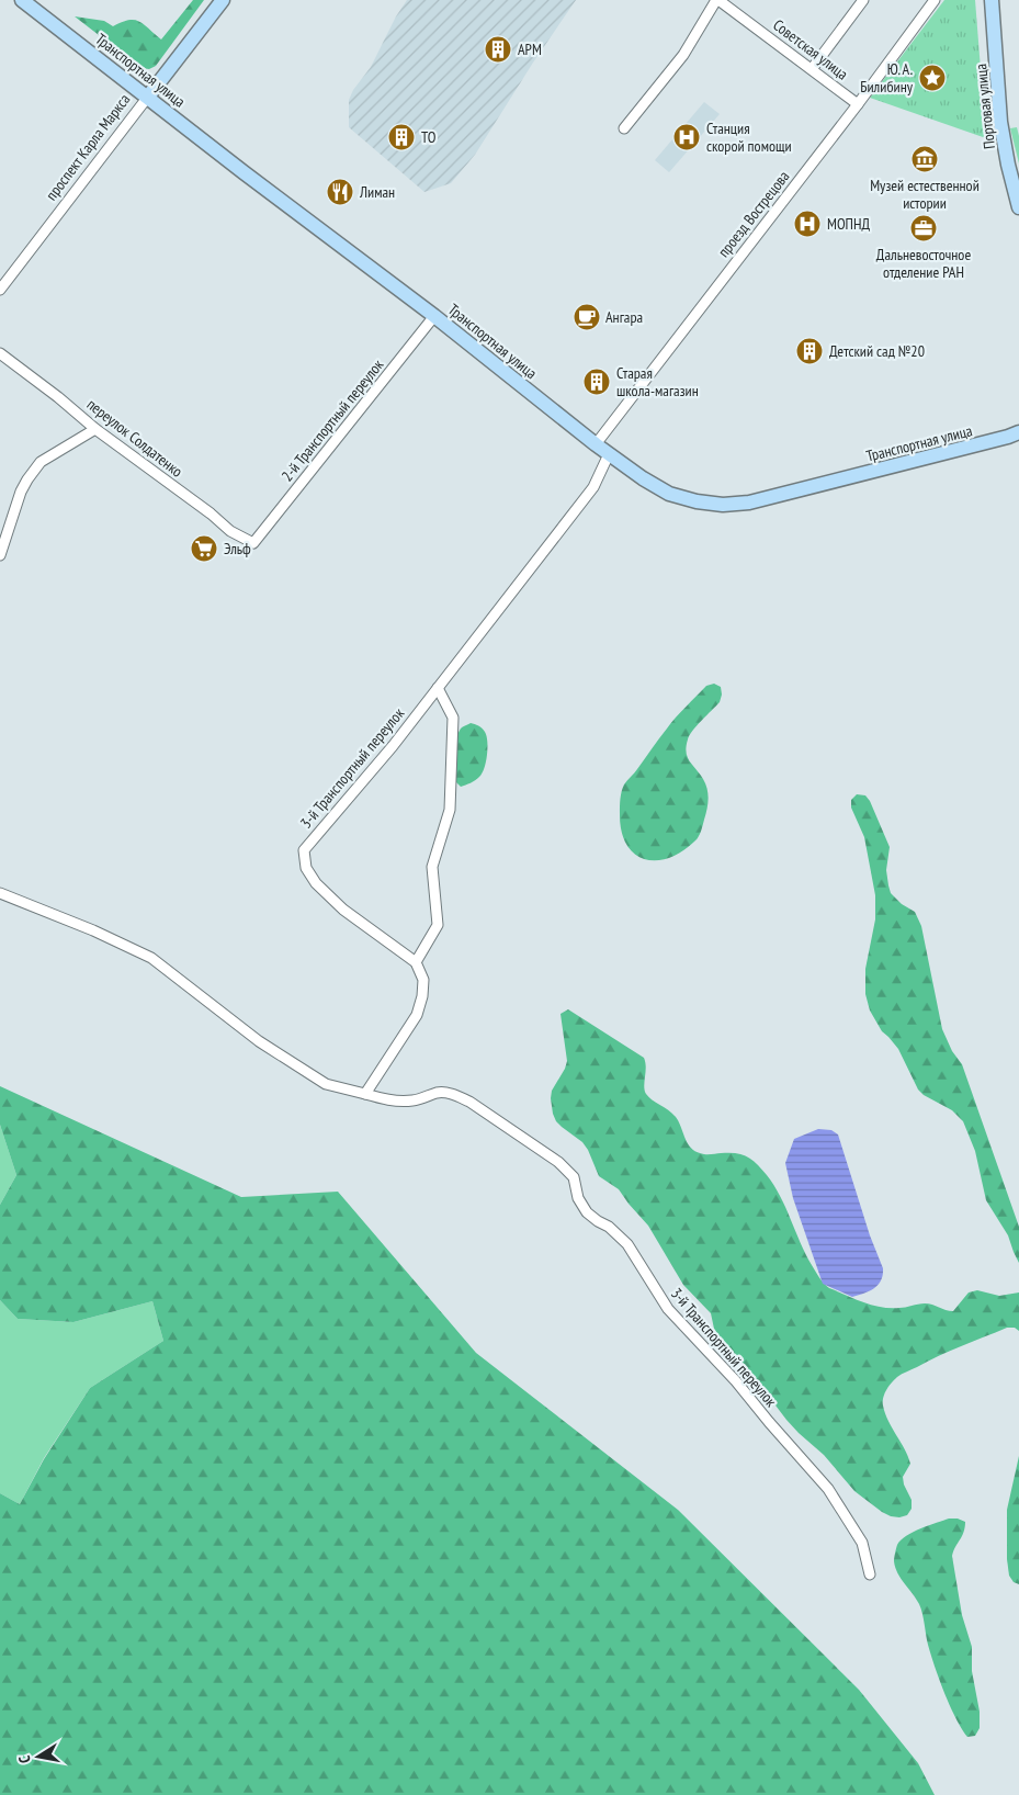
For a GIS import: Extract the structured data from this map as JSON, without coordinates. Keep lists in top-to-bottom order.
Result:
{
  "streets": {
    "main road": ["Транспортная улица", "Портовая улица", "проспект Карла Маркса"],
    "street": [
      "Советская улица",
      "проезд Вострецова",
      "2-й Транспортный переулок",
      "переулок Солдатенко",
      "3-й Транспортный переулок"
    ]
  },
  "crossings": [
    ["Советская улица", "проезд Вострецова"],
    ["Транспортная улица", "проспект Карла Маркса"],
    ["Транспортная улица", "проезд Вострецова"],
    ["Транспортная улица", "2-й Транспортный переулок"],
    ["Транспортная улица", "3-й Транспортный переулок"],
    ["2-й Транспортный переулок", "переулок Солдатенко"]
  ],
  "places": {
    "building": [
      "АРМ",
      "ТО",
      "Детский сад №20",
      "Старая школа-магазин"
    ],
    "place": ["Ю. А. Билибину"],
    "hospital": ["Станция скорой помощи", "МОПНД"],
    "museum": ["Музей естественной истории"],
    "restaurant": ["Лиман"],
    "office": ["Дальневосточное отделение РАН"],
    "cafe": ["Ангара"],
    "supermarket": ["Эльф"]
  },
  "north": "left"
}
